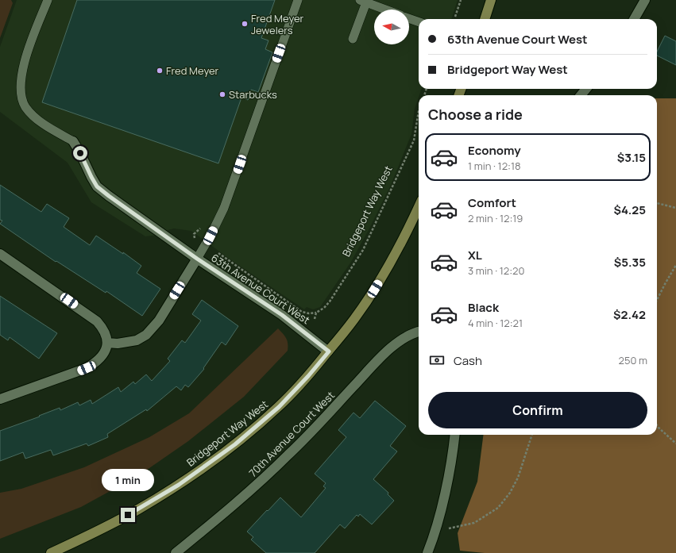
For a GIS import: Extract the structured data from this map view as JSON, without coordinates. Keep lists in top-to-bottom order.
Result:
{
  "streets": {
    "main road": ["Bridgeport Way West"],
    "street": ["63th Avenue Court West", "70th Avenue Court West"]
  },
  "crossings": [
    ["Bridgeport Way West", "63th Avenue Court West"]
  ],
  "places": ["Fred Meyer Jewelers", "Fred Meyer", "Starbucks"],
  "north": "left",
  "page": {
    "banner": ["63th Avenue Court West", "Bridgeport Way West"],
    "heading": "Choose a ride",
    "list": [
      {
        "name": "Economy",
        "note": "1 min · 12:18",
        "value": "$3.15"
      },
      {
        "name": "Comfort",
        "note": "2 min · 12:19",
        "value": "$4.25"
      },
      {
        "name": "XL",
        "note": "3 min · 12:20",
        "value": "$5.35"
      },
      {
        "name": "Black",
        "note": "4 min · 12:21",
        "value": "$2.42"
      }
    ],
    "pay": ["Cash", "250 m"],
    "buttons": "Confirm",
    "bubble": "1 min"
  }
}
